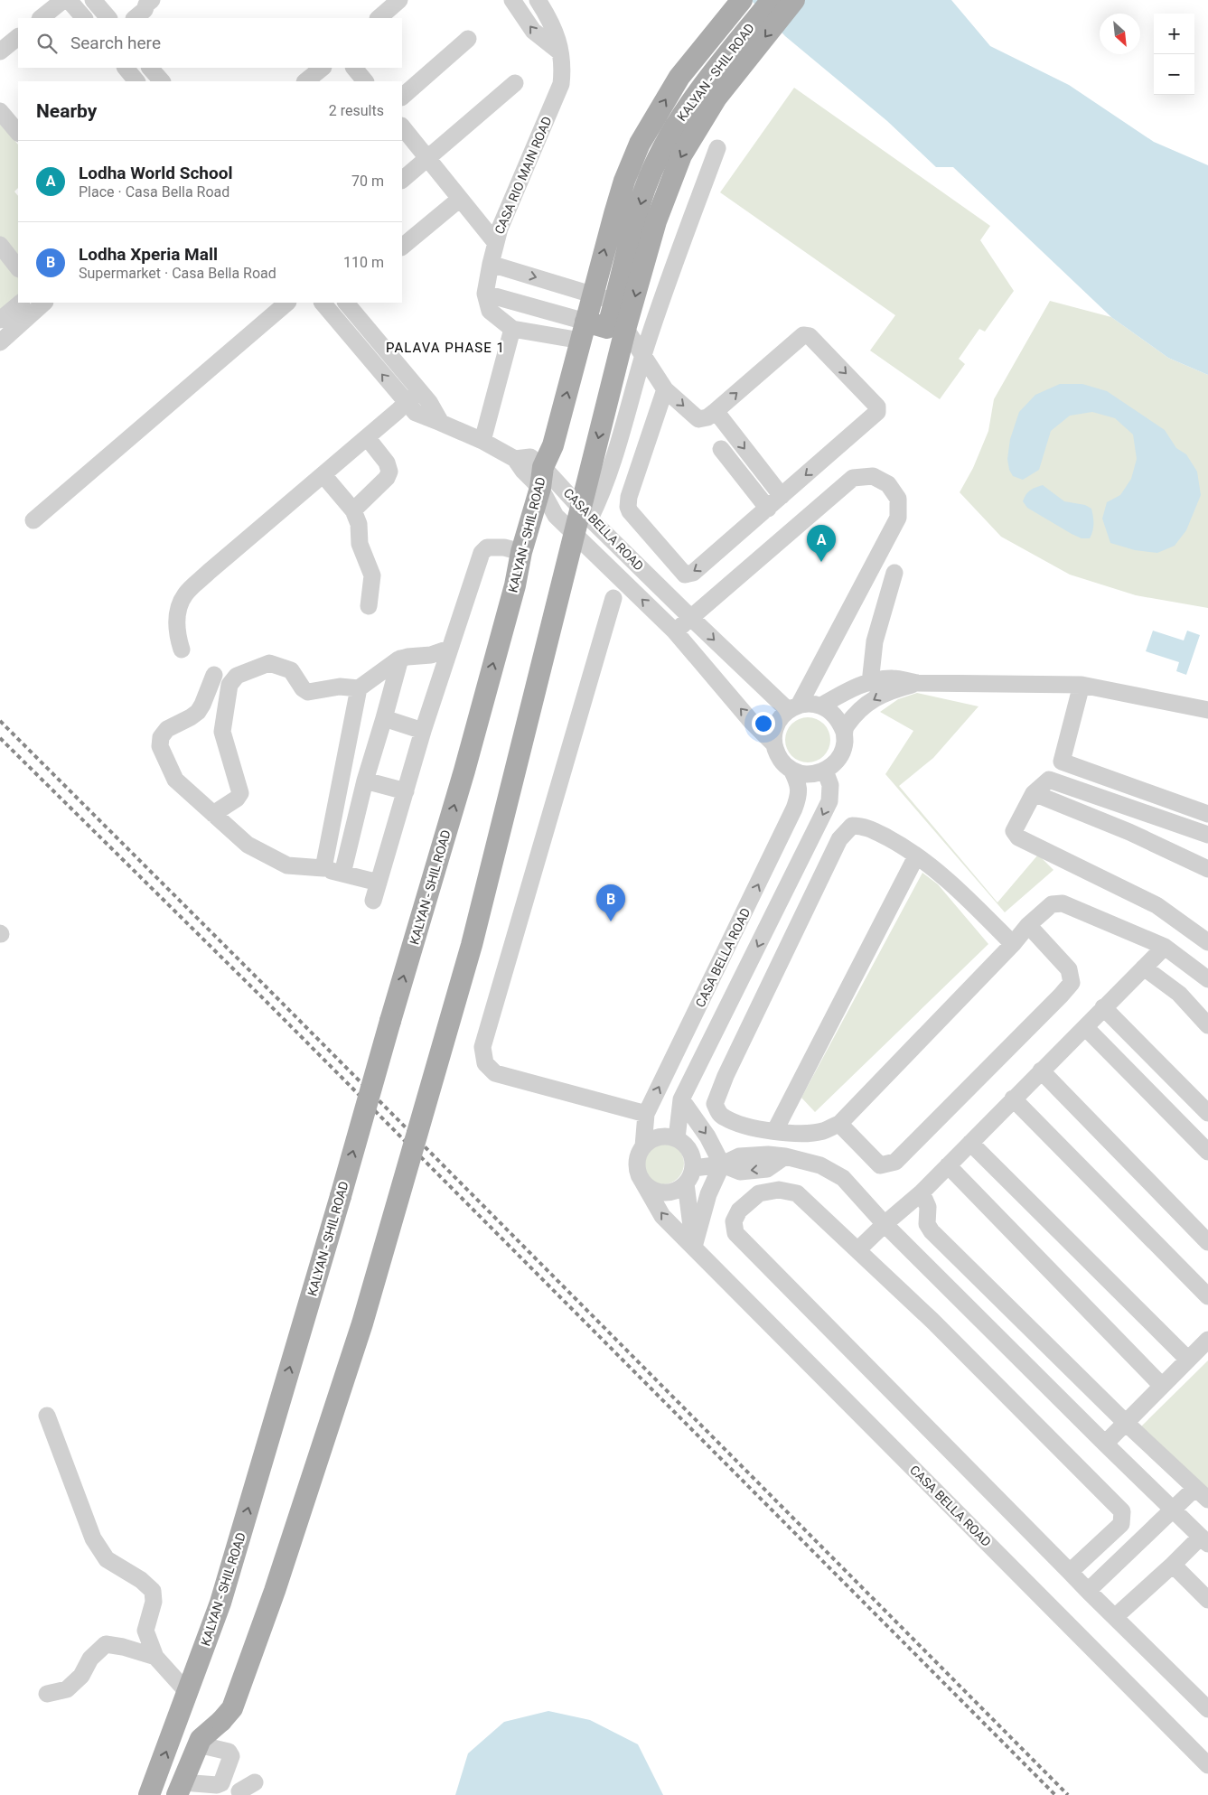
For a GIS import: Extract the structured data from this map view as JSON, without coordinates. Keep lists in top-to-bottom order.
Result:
{
  "streets": {
    "main road": ["KALYAN - SHIL ROAD"],
    "street": ["CASA RIO MAIN ROAD", "CASA BELLA ROAD"]
  },
  "crossings": [
    ["KALYAN - SHIL ROAD", "CASA RIO MAIN ROAD"],
    ["KALYAN - SHIL ROAD", "CASA BELLA ROAD"]
  ],
  "districts": ["PALAVA PHASE 1"],
  "north": "bottom right",
  "page": {
    "map_buttons": ["+", "−"],
    "search": "Search here",
    "heading": ["Nearby", "2 results"],
    "list": [
      {
        "mark": "A",
        "name": "Lodha World School",
        "note": "Place · Casa Bella Road",
        "value": "70 m"
      },
      {
        "mark": "B",
        "name": "Lodha Xperia Mall",
        "note": "Supermarket · Casa Bella Road",
        "value": "110 m"
      }
    ],
    "pins": ["A", "B"]
  }
}
